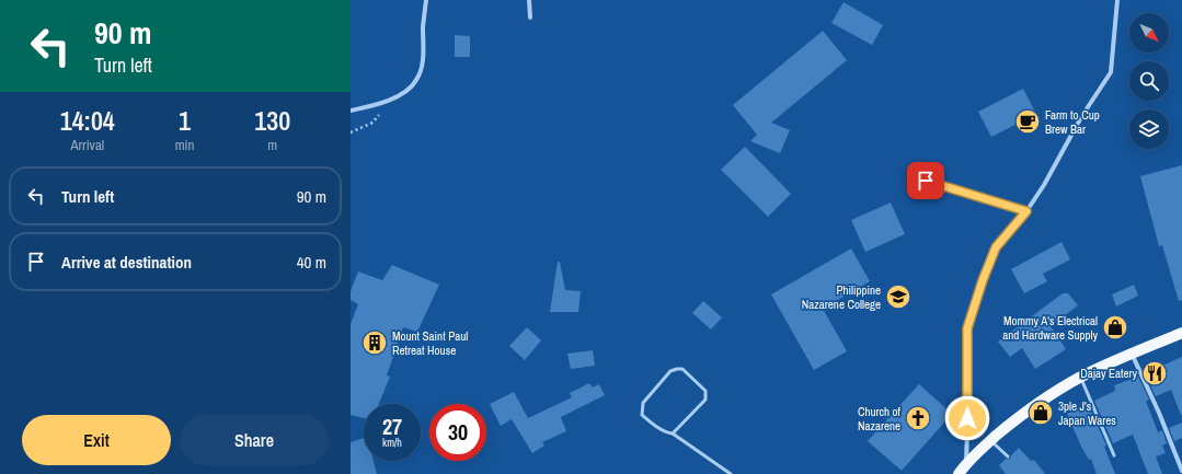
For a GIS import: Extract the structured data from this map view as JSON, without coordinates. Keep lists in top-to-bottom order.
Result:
{
  "places": {
    "cafe": ["Farm to Cup Brew Bar"],
    "school or university": ["Philippine Nazarene College"],
    "shop": ["Mommy A's Electrical and Hardware Supply", "3ple J's Japan Wares"],
    "building": ["Mount Saint Paul Retreat House"],
    "restaurant": ["Dajay Eatery"],
    "church": ["Church of Nazarene"]
  },
  "north": "bottom right",
  "page": {
    "turn": ["90 m", "Turn left"],
    "eta": [
      "14:04",
      "Arrival",
      "1",
      "min",
      "130",
      "m"
    ],
    "list": [
      {
        "name": "Turn left",
        "value": "90 m"
      },
      {
        "name": "Arrive at destination",
        "value": "40 m"
      }
    ],
    "speed": "27 km/h",
    "limit": "30",
    "buttons": ["Exit", "Share"]
  }
}
